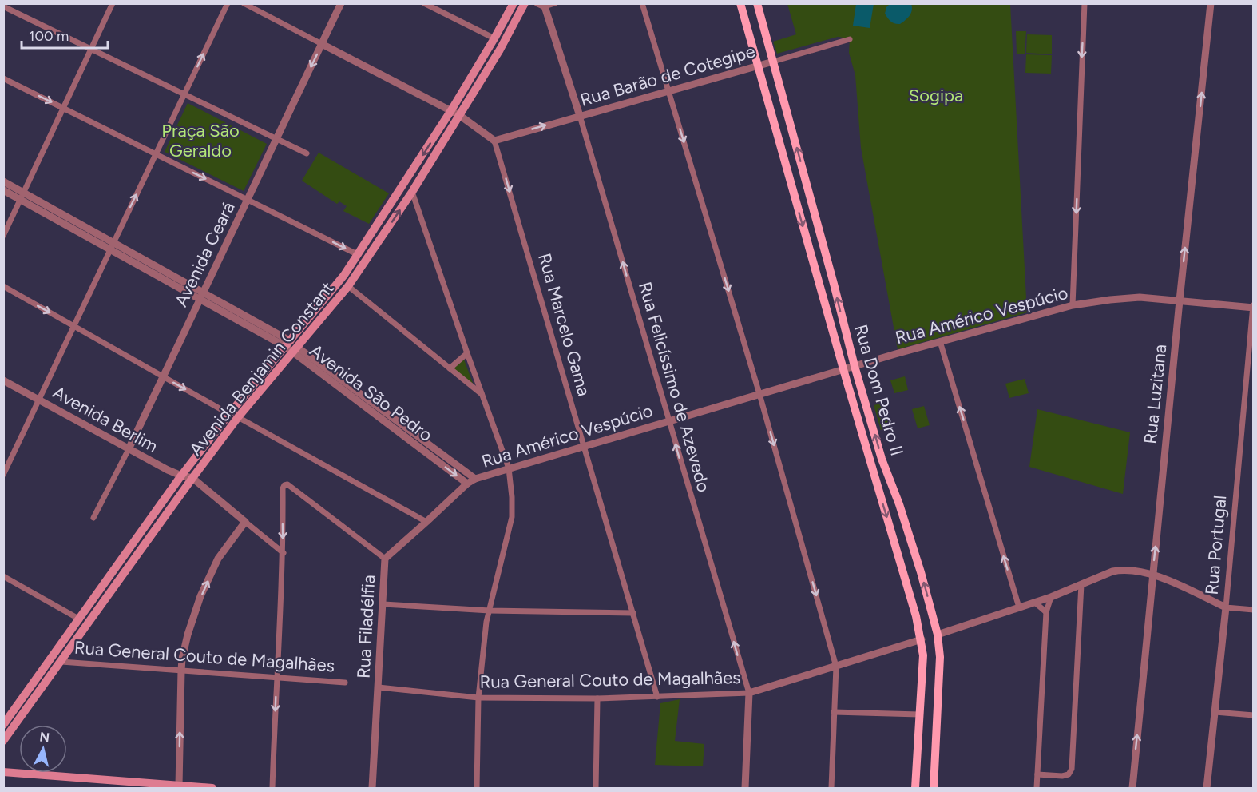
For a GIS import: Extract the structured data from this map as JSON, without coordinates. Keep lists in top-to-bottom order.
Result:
{
  "streets": {
    "main road": ["Avenida Benjamin Constant", "Rua Dom Pedro II"],
    "street": [
      "Rua Barão de Cotegipe",
      "Avenida Ceará",
      "Rua Américo Vespúcio",
      "Rua Marcelo Gama",
      "Rua Felicíssimo de Azevedo",
      "Avenida São Pedro",
      "Rua Luzitana",
      "Avenida Berlim",
      "Rua Portugal",
      "Rua Filadélfia",
      "Rua General Couto de Magalhães"
    ]
  },
  "crossings": [
    ["Rua Barão de Cotegipe", "Rua Marcelo Gama"],
    ["Rua Barão de Cotegipe", "Rua Felicíssimo de Azevedo"],
    ["Rua Barão de Cotegipe", "Rua Dom Pedro II"],
    ["Avenida Ceará", "Avenida São Pedro"],
    ["Avenida Ceará", "Avenida Berlim"],
    ["Rua Américo Vespúcio", "Rua Marcelo Gama"],
    ["Rua Américo Vespúcio", "Rua Felicíssimo de Azevedo"],
    ["Rua Américo Vespúcio", "Rua Dom Pedro II"],
    ["Rua Américo Vespúcio", "Avenida São Pedro"],
    ["Rua Américo Vespúcio", "Rua Luzitana"],
    ["Rua Américo Vespúcio", "Rua Portugal"],
    ["Rua Américo Vespúcio", "Rua Filadélfia"],
    ["Rua Marcelo Gama", "Rua General Couto de Magalhães"],
    ["Avenida Benjamin Constant", "Avenida São Pedro"],
    ["Avenida Benjamin Constant", "Avenida Berlim"],
    ["Avenida Benjamin Constant", "Rua General Couto de Magalhães"],
    ["Rua Felicíssimo de Azevedo", "Rua General Couto de Magalhães"],
    ["Rua Dom Pedro II", "Rua General Couto de Magalhães"],
    ["Avenida São Pedro", "Rua Filadélfia"],
    ["Rua Filadélfia", "Rua General Couto de Magalhães"]
  ],
  "one_way": ["Rua Marcelo Gama", "Rua Felicíssimo de Azevedo", "Rua Luzitana"],
  "parks": ["Sogipa", "Praça São Geraldo"],
  "scale_bar": "100 m",
  "north": "top"
}
